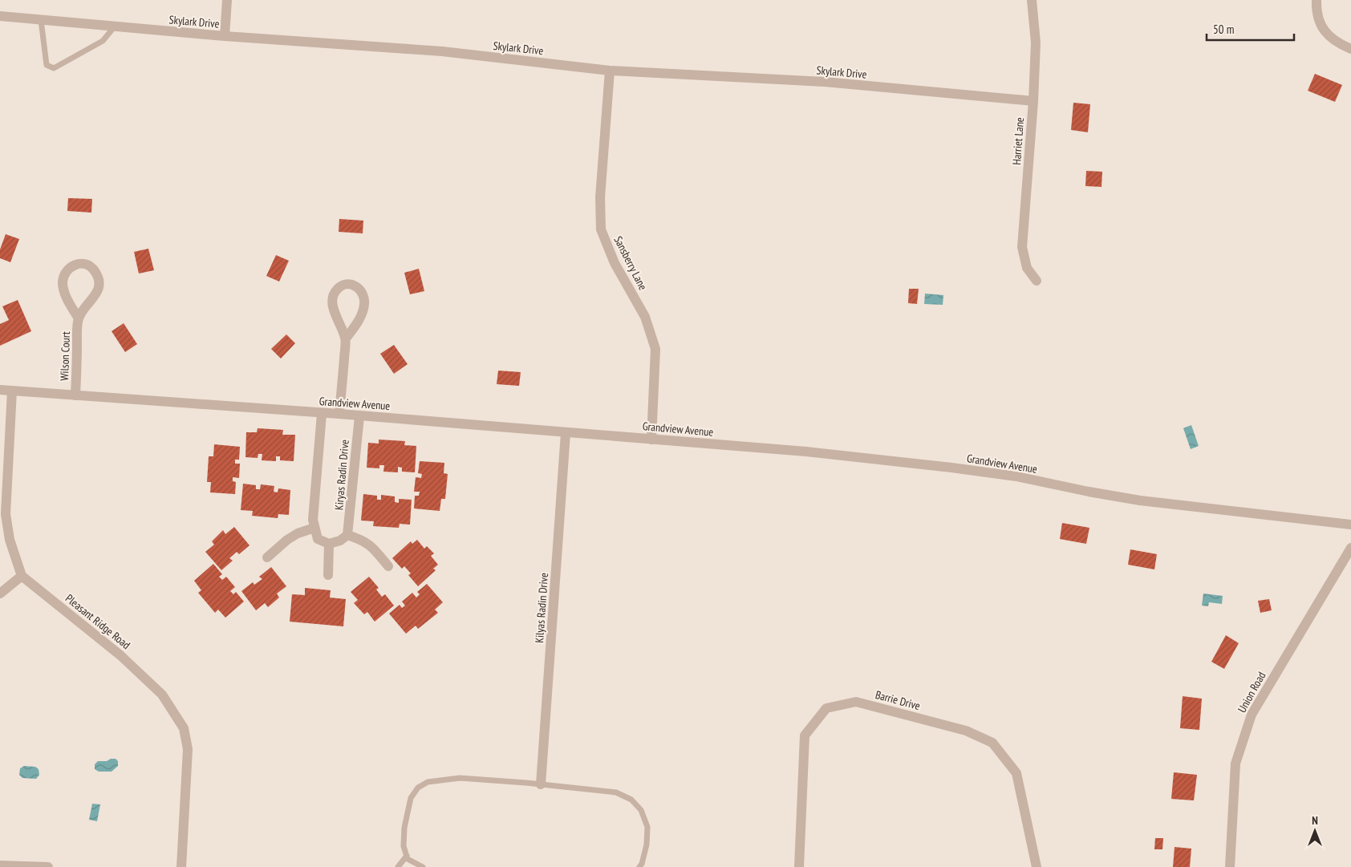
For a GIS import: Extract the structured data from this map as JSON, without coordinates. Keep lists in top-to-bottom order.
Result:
{
  "streets": {
    "street": [
      "Skylark Drive",
      "Harriet Lane",
      "Sansberry Lane",
      "Wilson Court",
      "Grandview Avenue",
      "Kiryas Radin Drive",
      "Kilyas Radin Drive",
      "Pleasant Ridge Road",
      "Union Road",
      "Barrie Drive"
    ]
  },
  "crossings": [
    ["Skylark Drive", "Harriet Lane"],
    ["Skylark Drive", "Sansberry Lane"],
    ["Sansberry Lane", "Grandview Avenue"],
    ["Wilson Court", "Grandview Avenue"],
    ["Grandview Avenue", "Kiryas Radin Drive"],
    ["Grandview Avenue", "Kilyas Radin Drive"]
  ],
  "scale_bar": "50 m",
  "north": "top"
}
